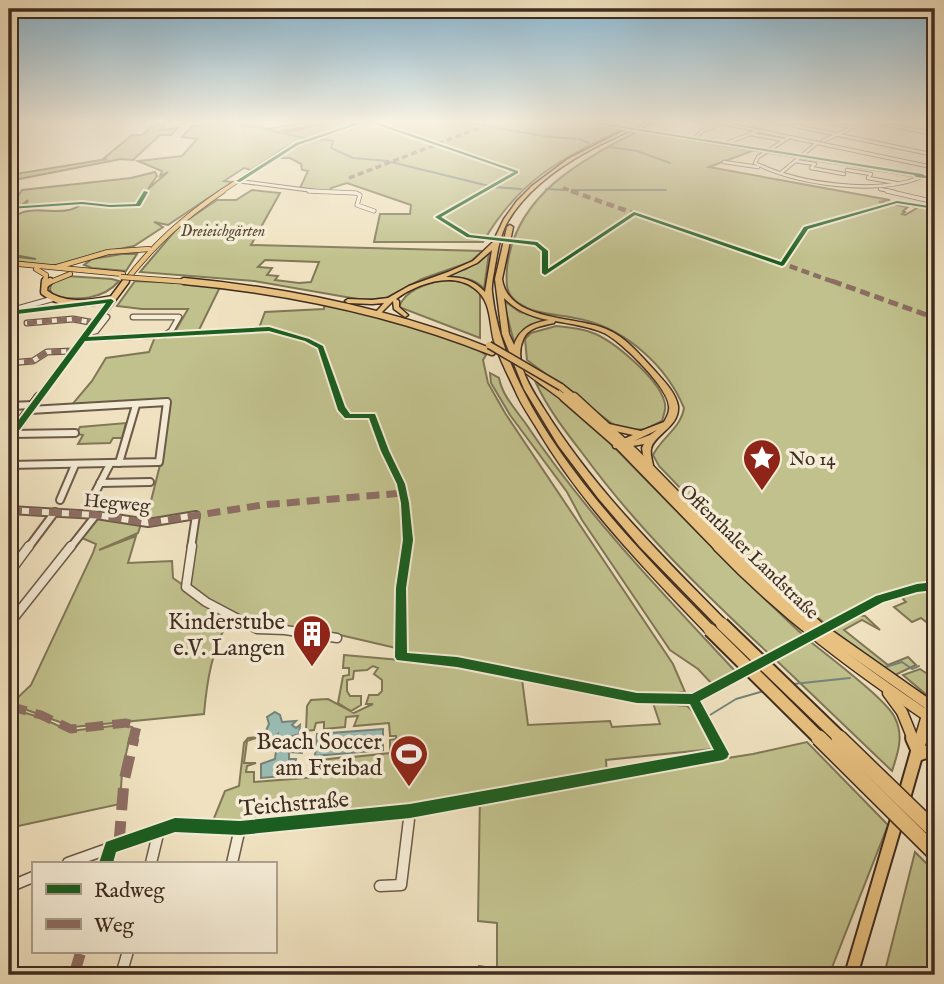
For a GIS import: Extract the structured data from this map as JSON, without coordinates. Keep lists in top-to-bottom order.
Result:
{
  "streets": {
    "main road": ["Offenthaler Landstraße"],
    "street": ["Hegweg", "Teichstraße"]
  },
  "parks": ["Dreieichgärten"],
  "places": {
    "place": ["No 14"],
    "building": ["Kinderstube e.V. Langen"],
    "sports": ["Beach Soccer am Freibad"]
  },
  "legend": ["Radweg", "Weg"]
}
